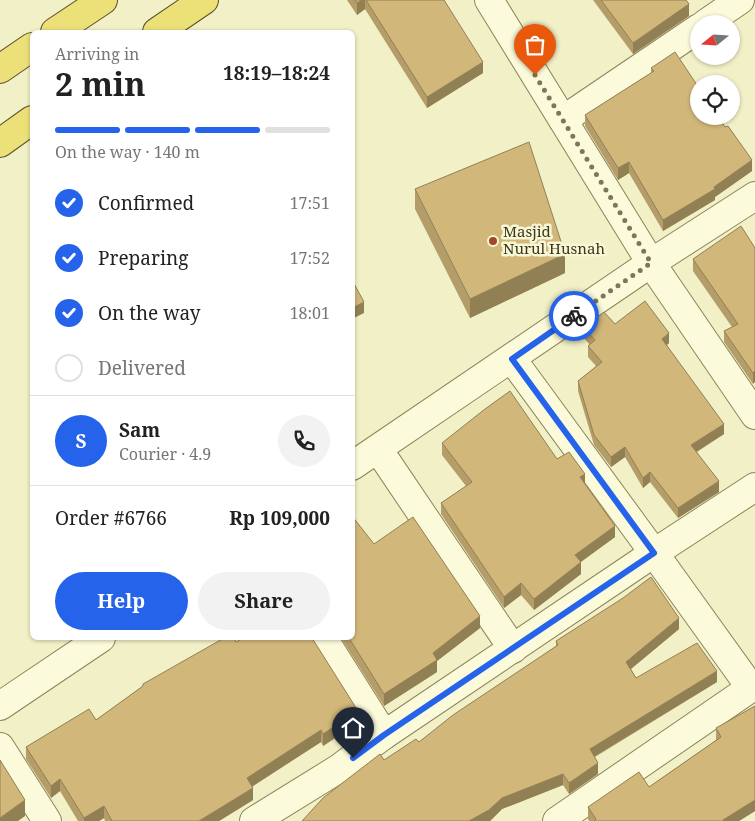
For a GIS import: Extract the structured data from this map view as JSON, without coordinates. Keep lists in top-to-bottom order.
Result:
{
  "places": ["Masjid Nurul Husnah"],
  "north": "left",
  "page": {
    "heading": ["2 min", "Arriving in", "18:19–18:24"],
    "panel": [
      "Sam",
      "Courier · 4.9",
      "Order #6766",
      "Rp 109,000"
    ],
    "bar": "On the way · 140 m",
    "list": [
      ["Confirmed", "17:51"],
      ["Preparing", "17:52"],
      ["On the way", "18:01"],
      "Delivered"
    ],
    "round": "S",
    "buttons": ["Help", "Share"]
  }
}
